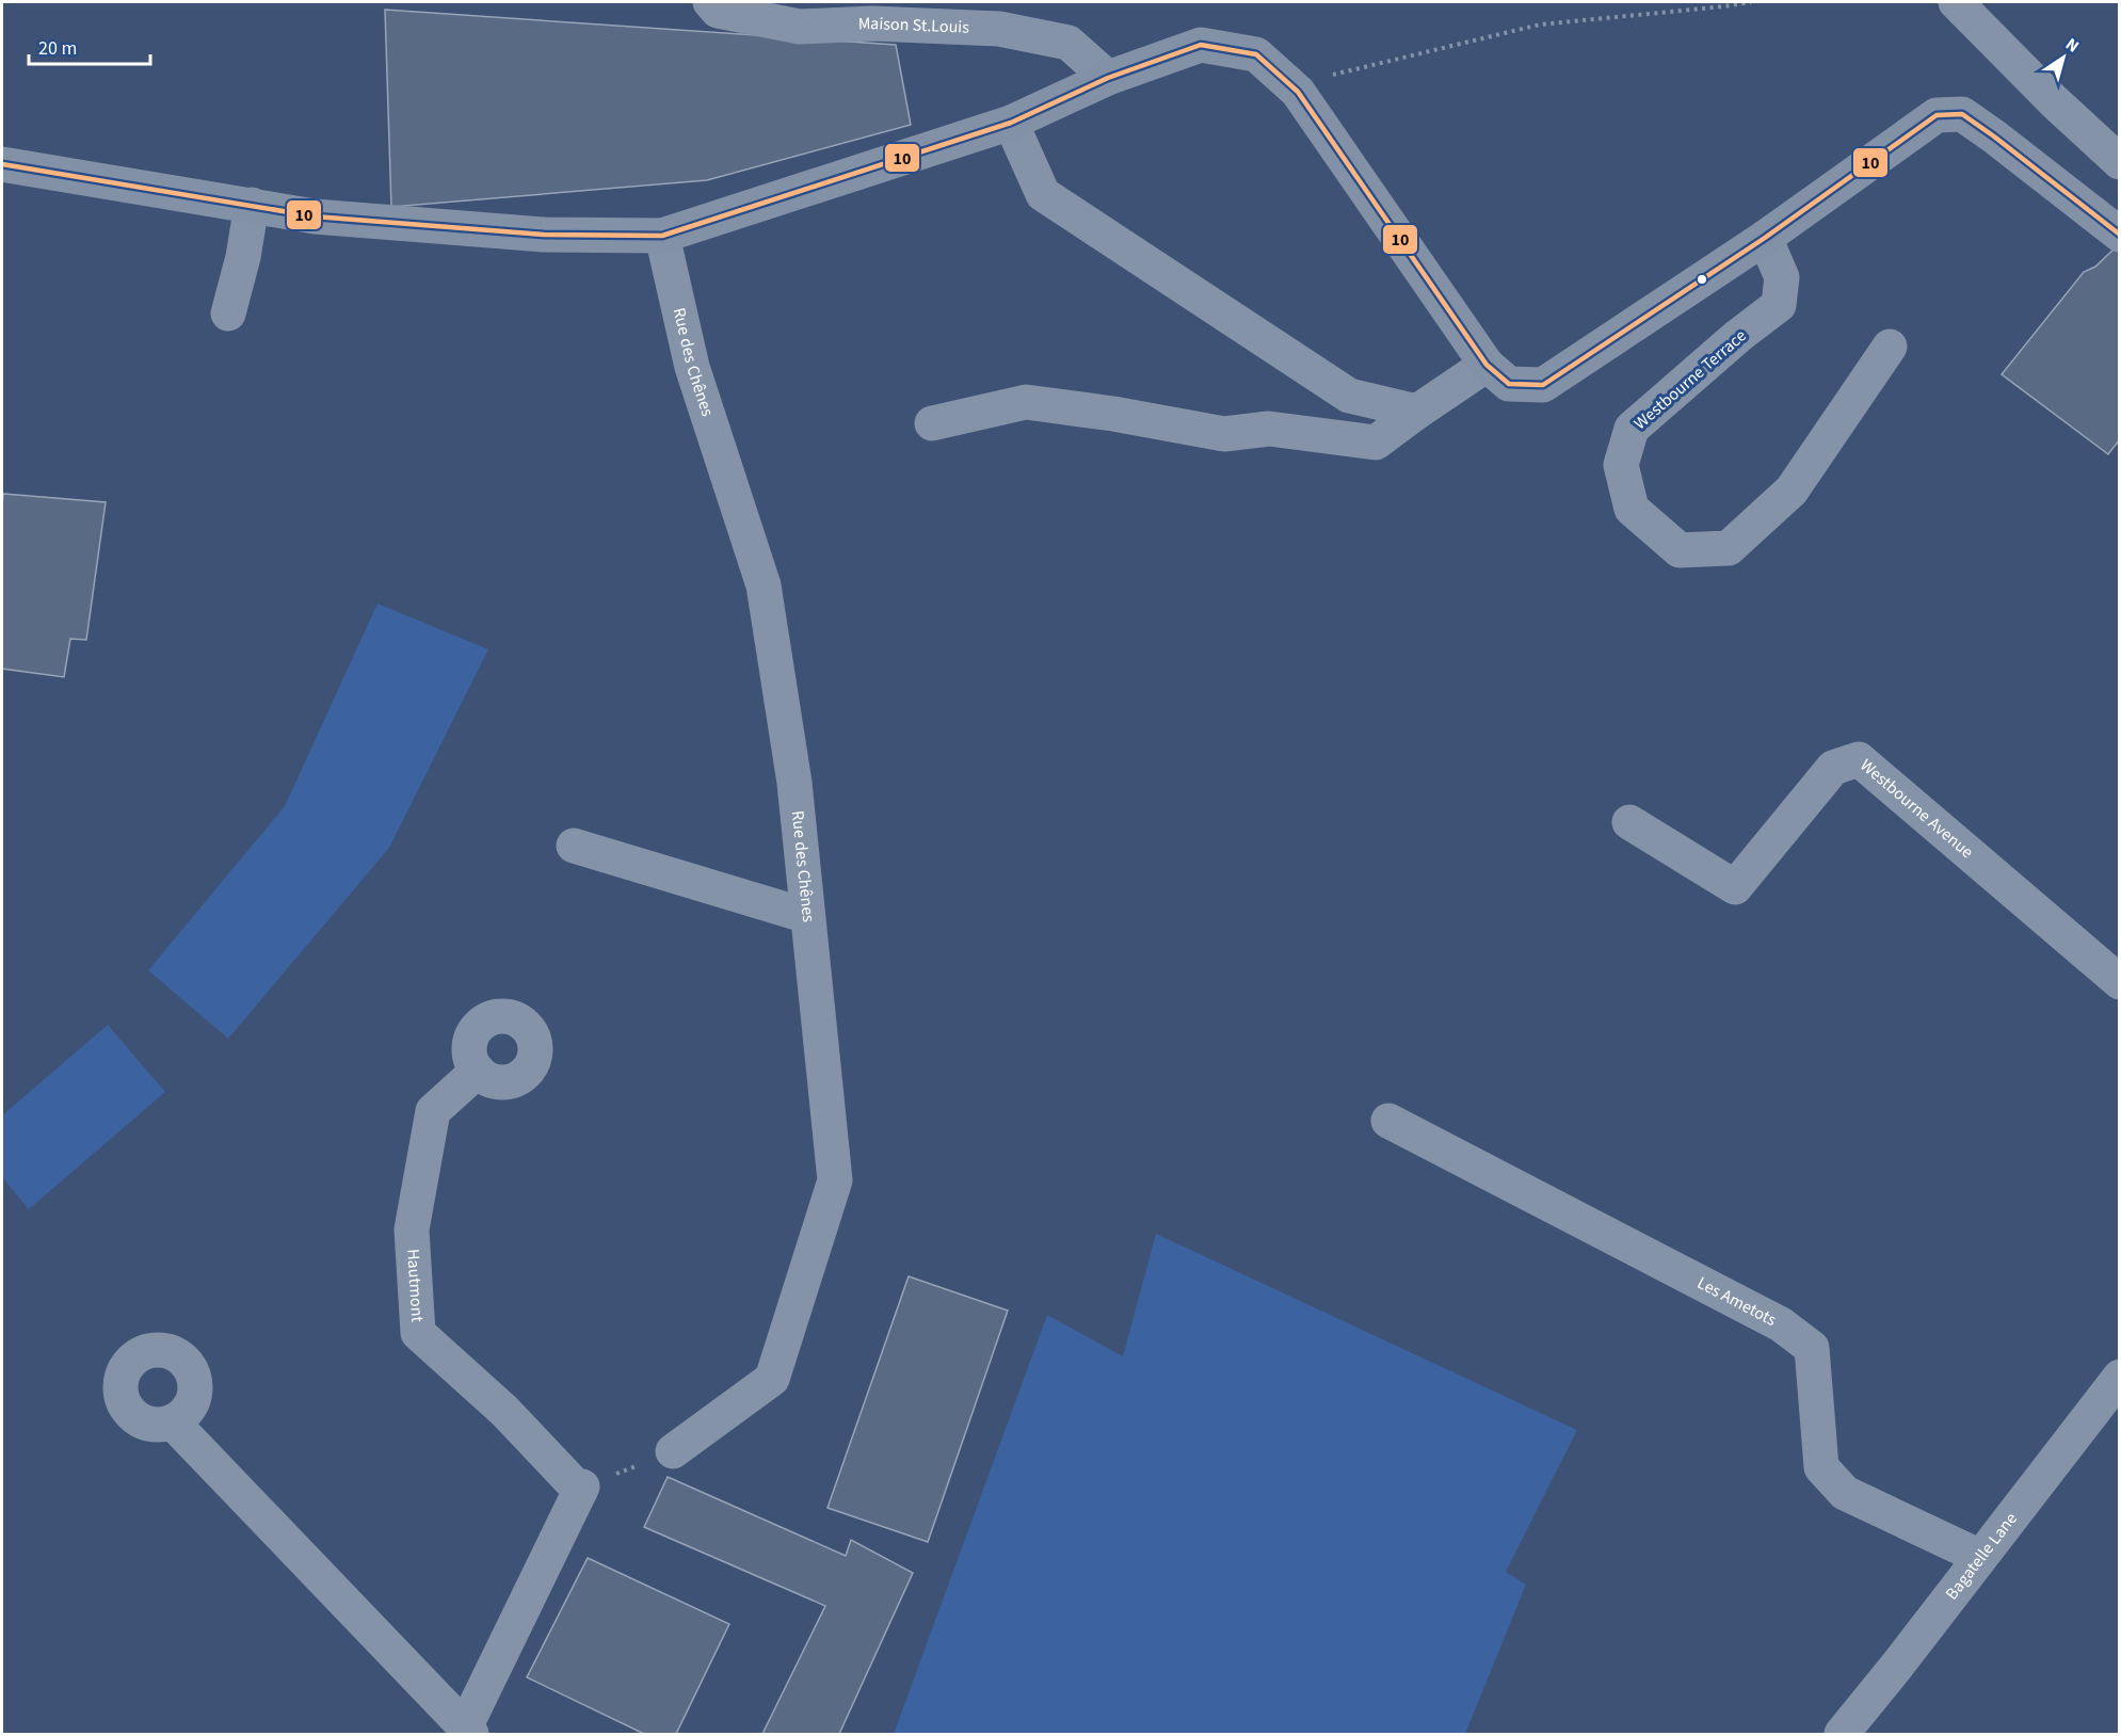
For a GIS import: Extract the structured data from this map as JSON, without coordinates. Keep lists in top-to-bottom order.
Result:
{
  "streets": {
    "street": [
      "Maison St.Louis",
      "Rue des Chênes",
      "Westbourne Terrace",
      "Westbourne Avenue",
      "Hautmont",
      "Les Ametots",
      "Bagatelle Lane"
    ]
  },
  "crossings": [
    ["Les Ametots", "Bagatelle Lane"]
  ],
  "lines": ["transit line 10"],
  "scale_bar": "20 m",
  "north": "top right"
}
